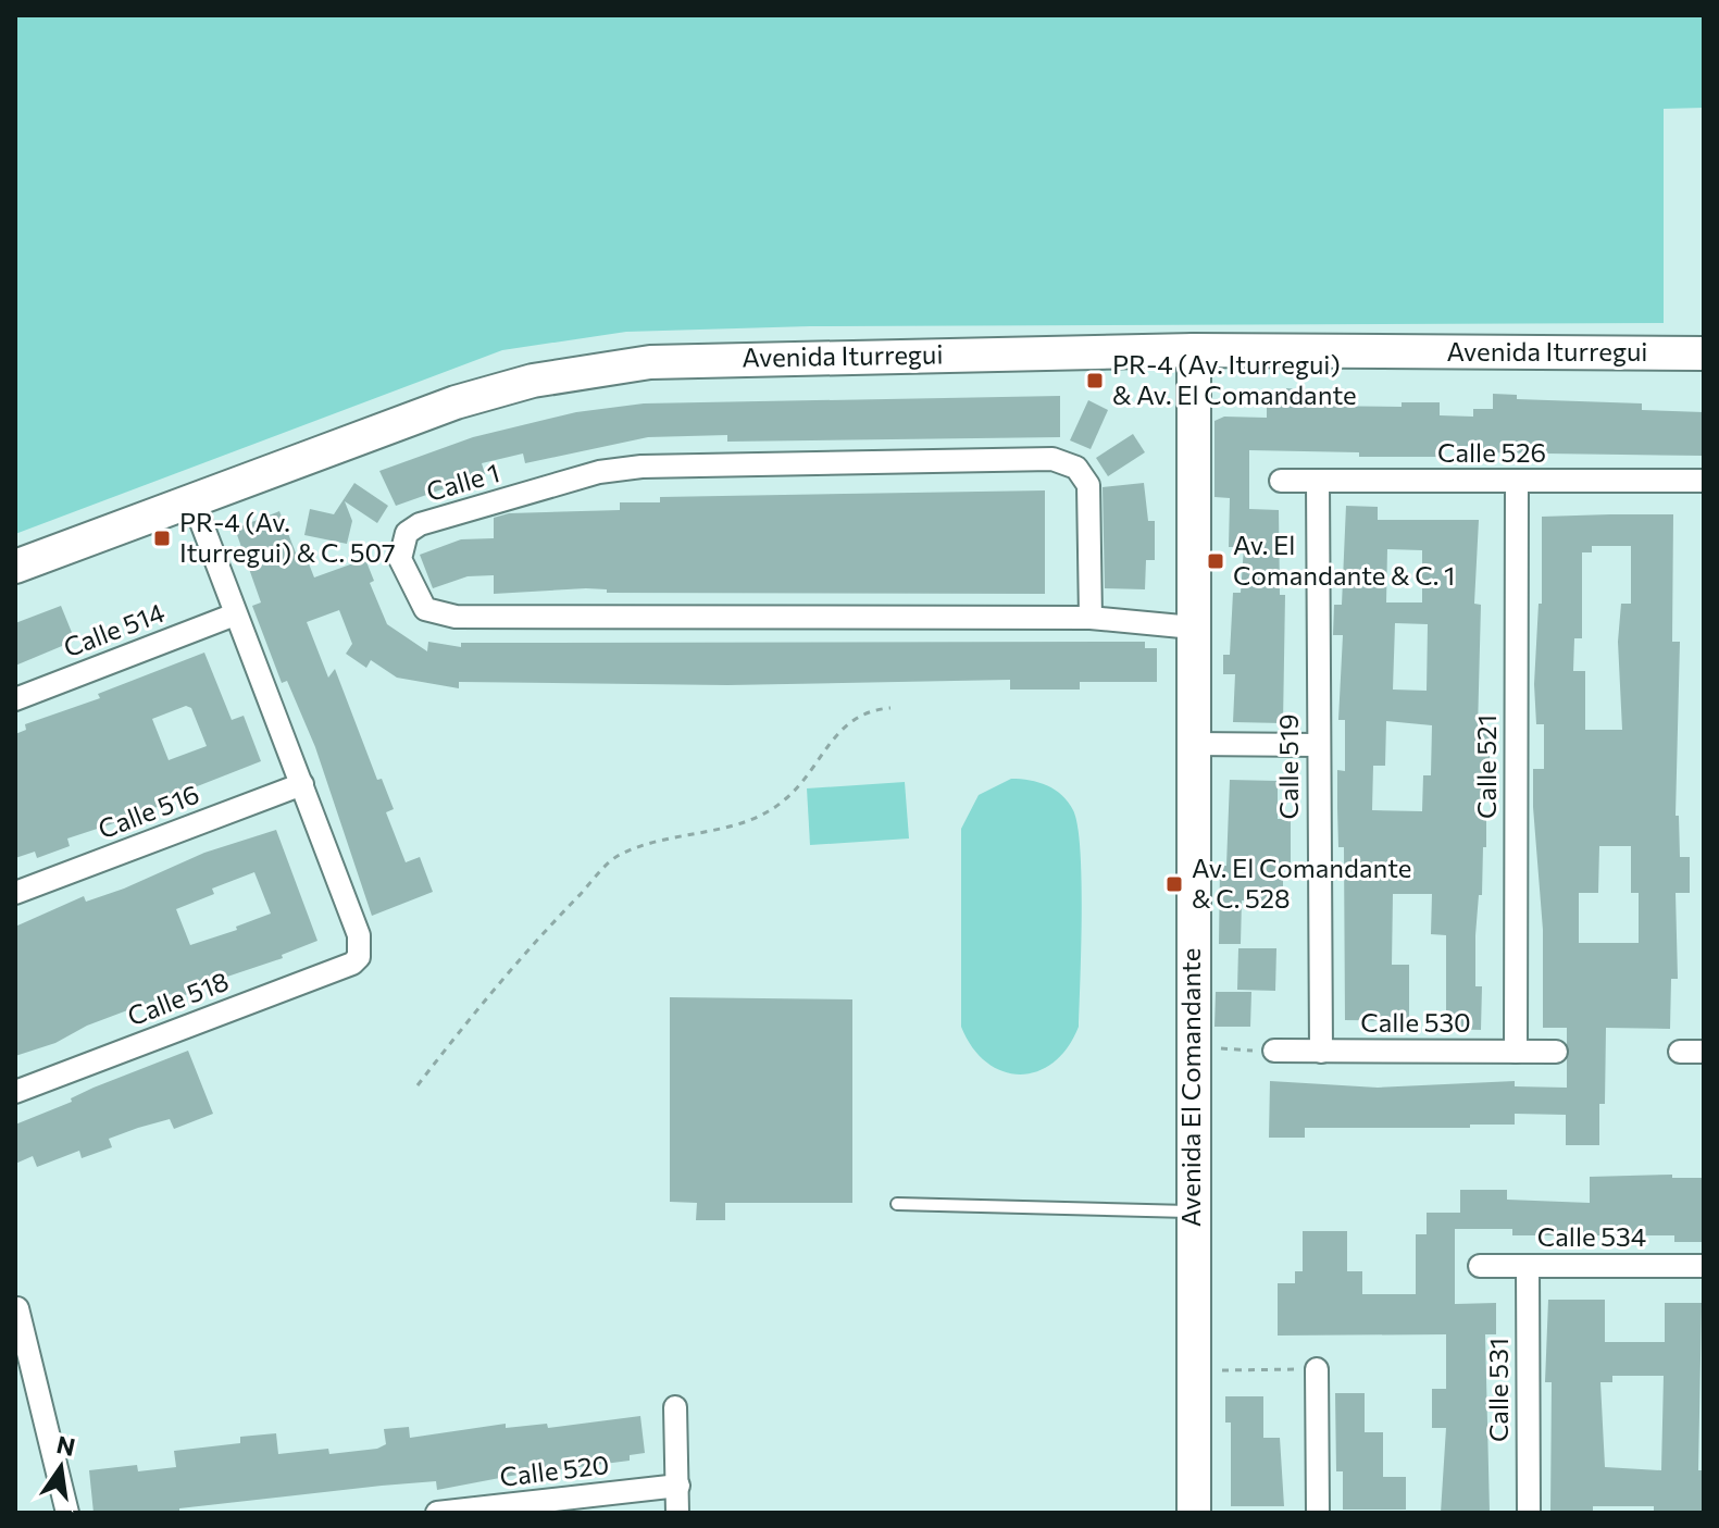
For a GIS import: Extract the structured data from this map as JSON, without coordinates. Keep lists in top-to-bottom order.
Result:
{
  "streets": {
    "street": [
      "Avenida Iturregui",
      "Calle 526",
      "Calle 1",
      "Calle 514",
      "Calle 519",
      "Calle 521",
      "Calle 516",
      "Calle 518",
      "Calle 530",
      "Avenida El Comandante",
      "Calle 534",
      "Calle 531",
      "Calle 520"
    ]
  },
  "crossings": [
    ["Avenida Iturregui", "Avenida El Comandante"],
    ["Calle 526", "Calle 519"],
    ["Calle 526", "Calle 521"],
    ["Calle 1", "Avenida El Comandante"],
    ["Calle 519", "Calle 530"],
    ["Calle 521", "Calle 530"],
    ["Calle 516", "Calle 518"],
    ["Calle 534", "Calle 531"]
  ],
  "places": {
    "transit": [
      "PR-4 (Av. Iturregui) & Av. El Comandante",
      "PR-4 (Av. Iturregui) & C. 507",
      "Av. El Comandante & C. 1",
      "Av. El Comandante & C. 528"
    ]
  },
  "north": "top"
}
